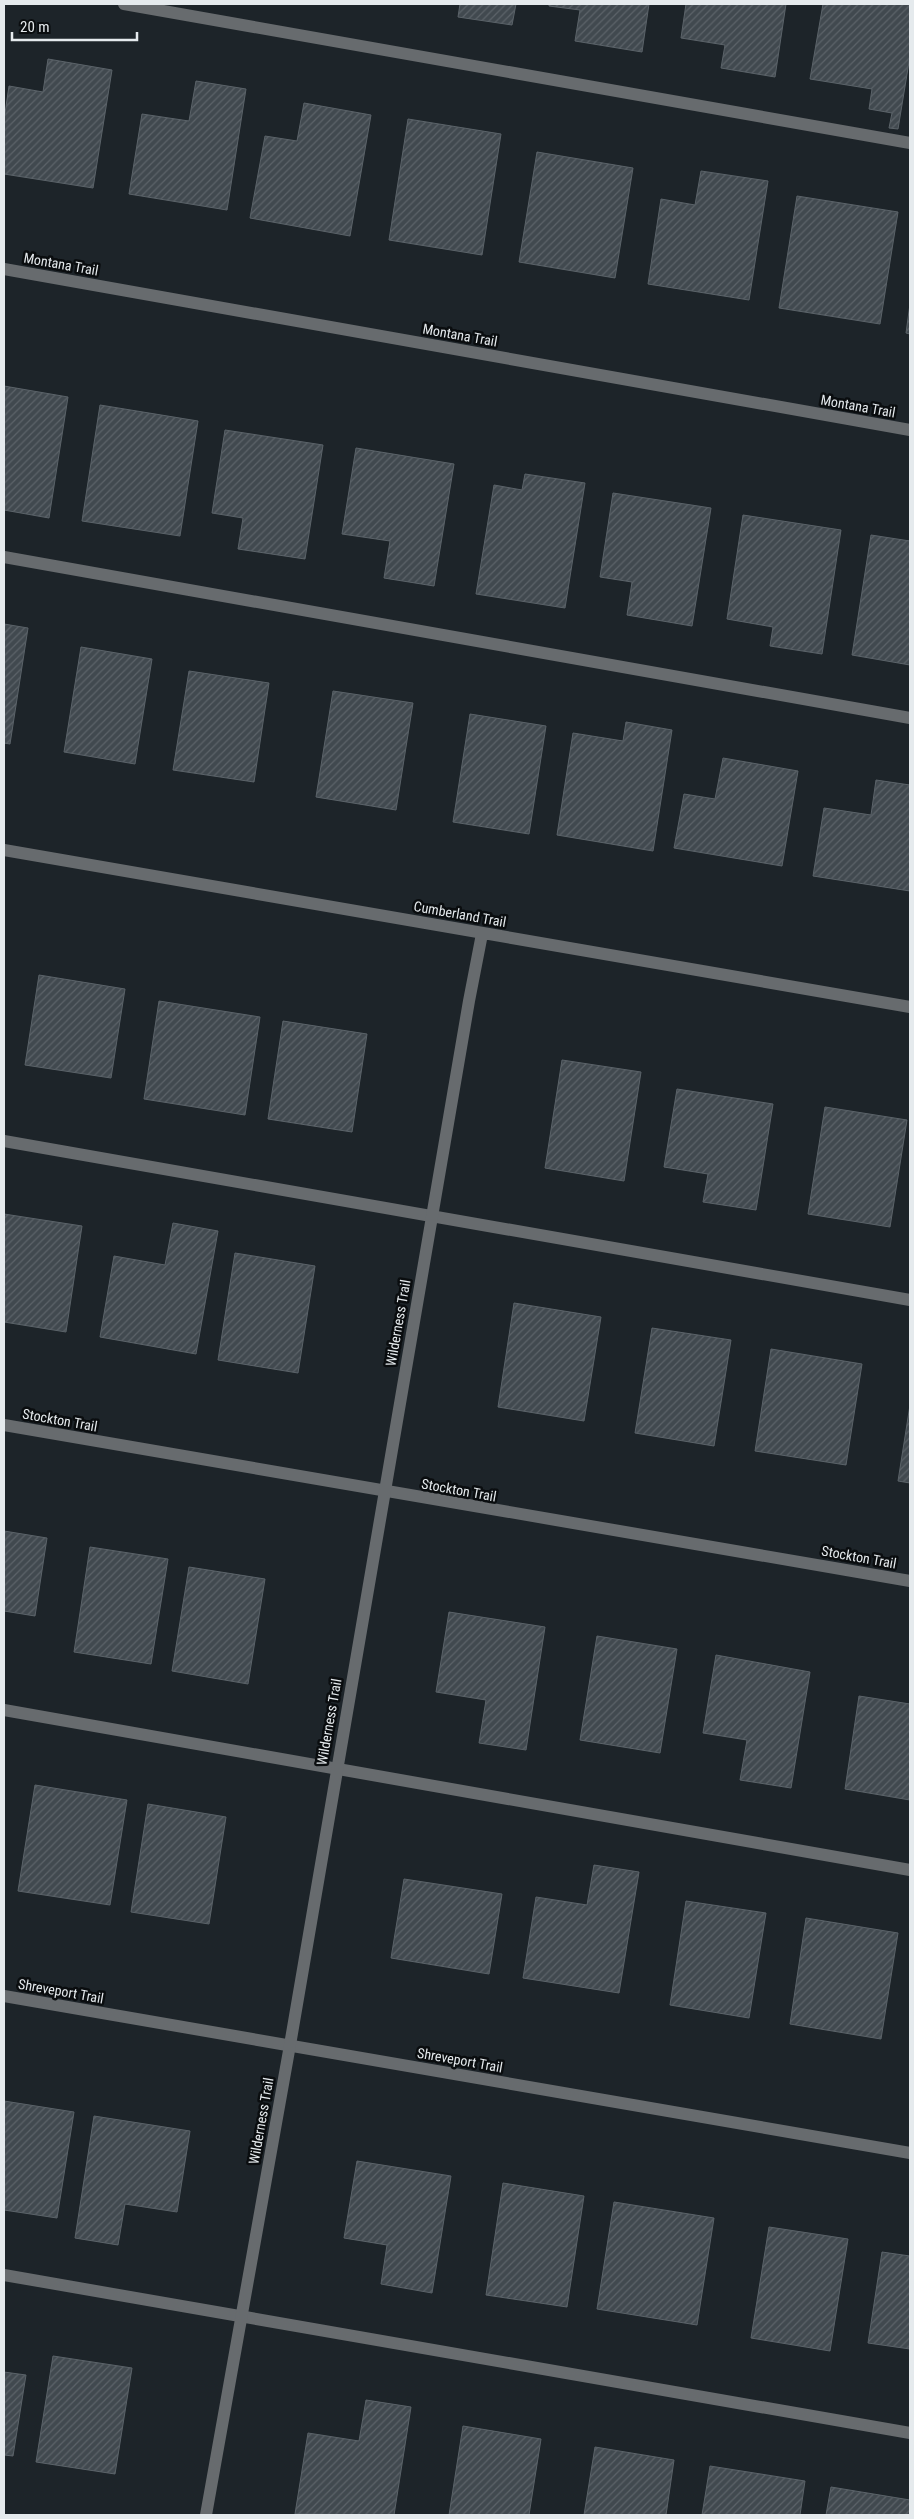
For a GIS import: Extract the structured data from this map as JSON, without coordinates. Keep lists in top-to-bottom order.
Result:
{
  "streets": {
    "street": [
      "Montana Trail",
      "Cumberland Trail",
      "Wilderness Trail",
      "Stockton Trail",
      "Shreveport Trail"
    ]
  },
  "crossings": [
    ["Cumberland Trail", "Wilderness Trail"],
    ["Wilderness Trail", "Stockton Trail"],
    ["Wilderness Trail", "Shreveport Trail"]
  ],
  "scale_bar": "20 m"
}
